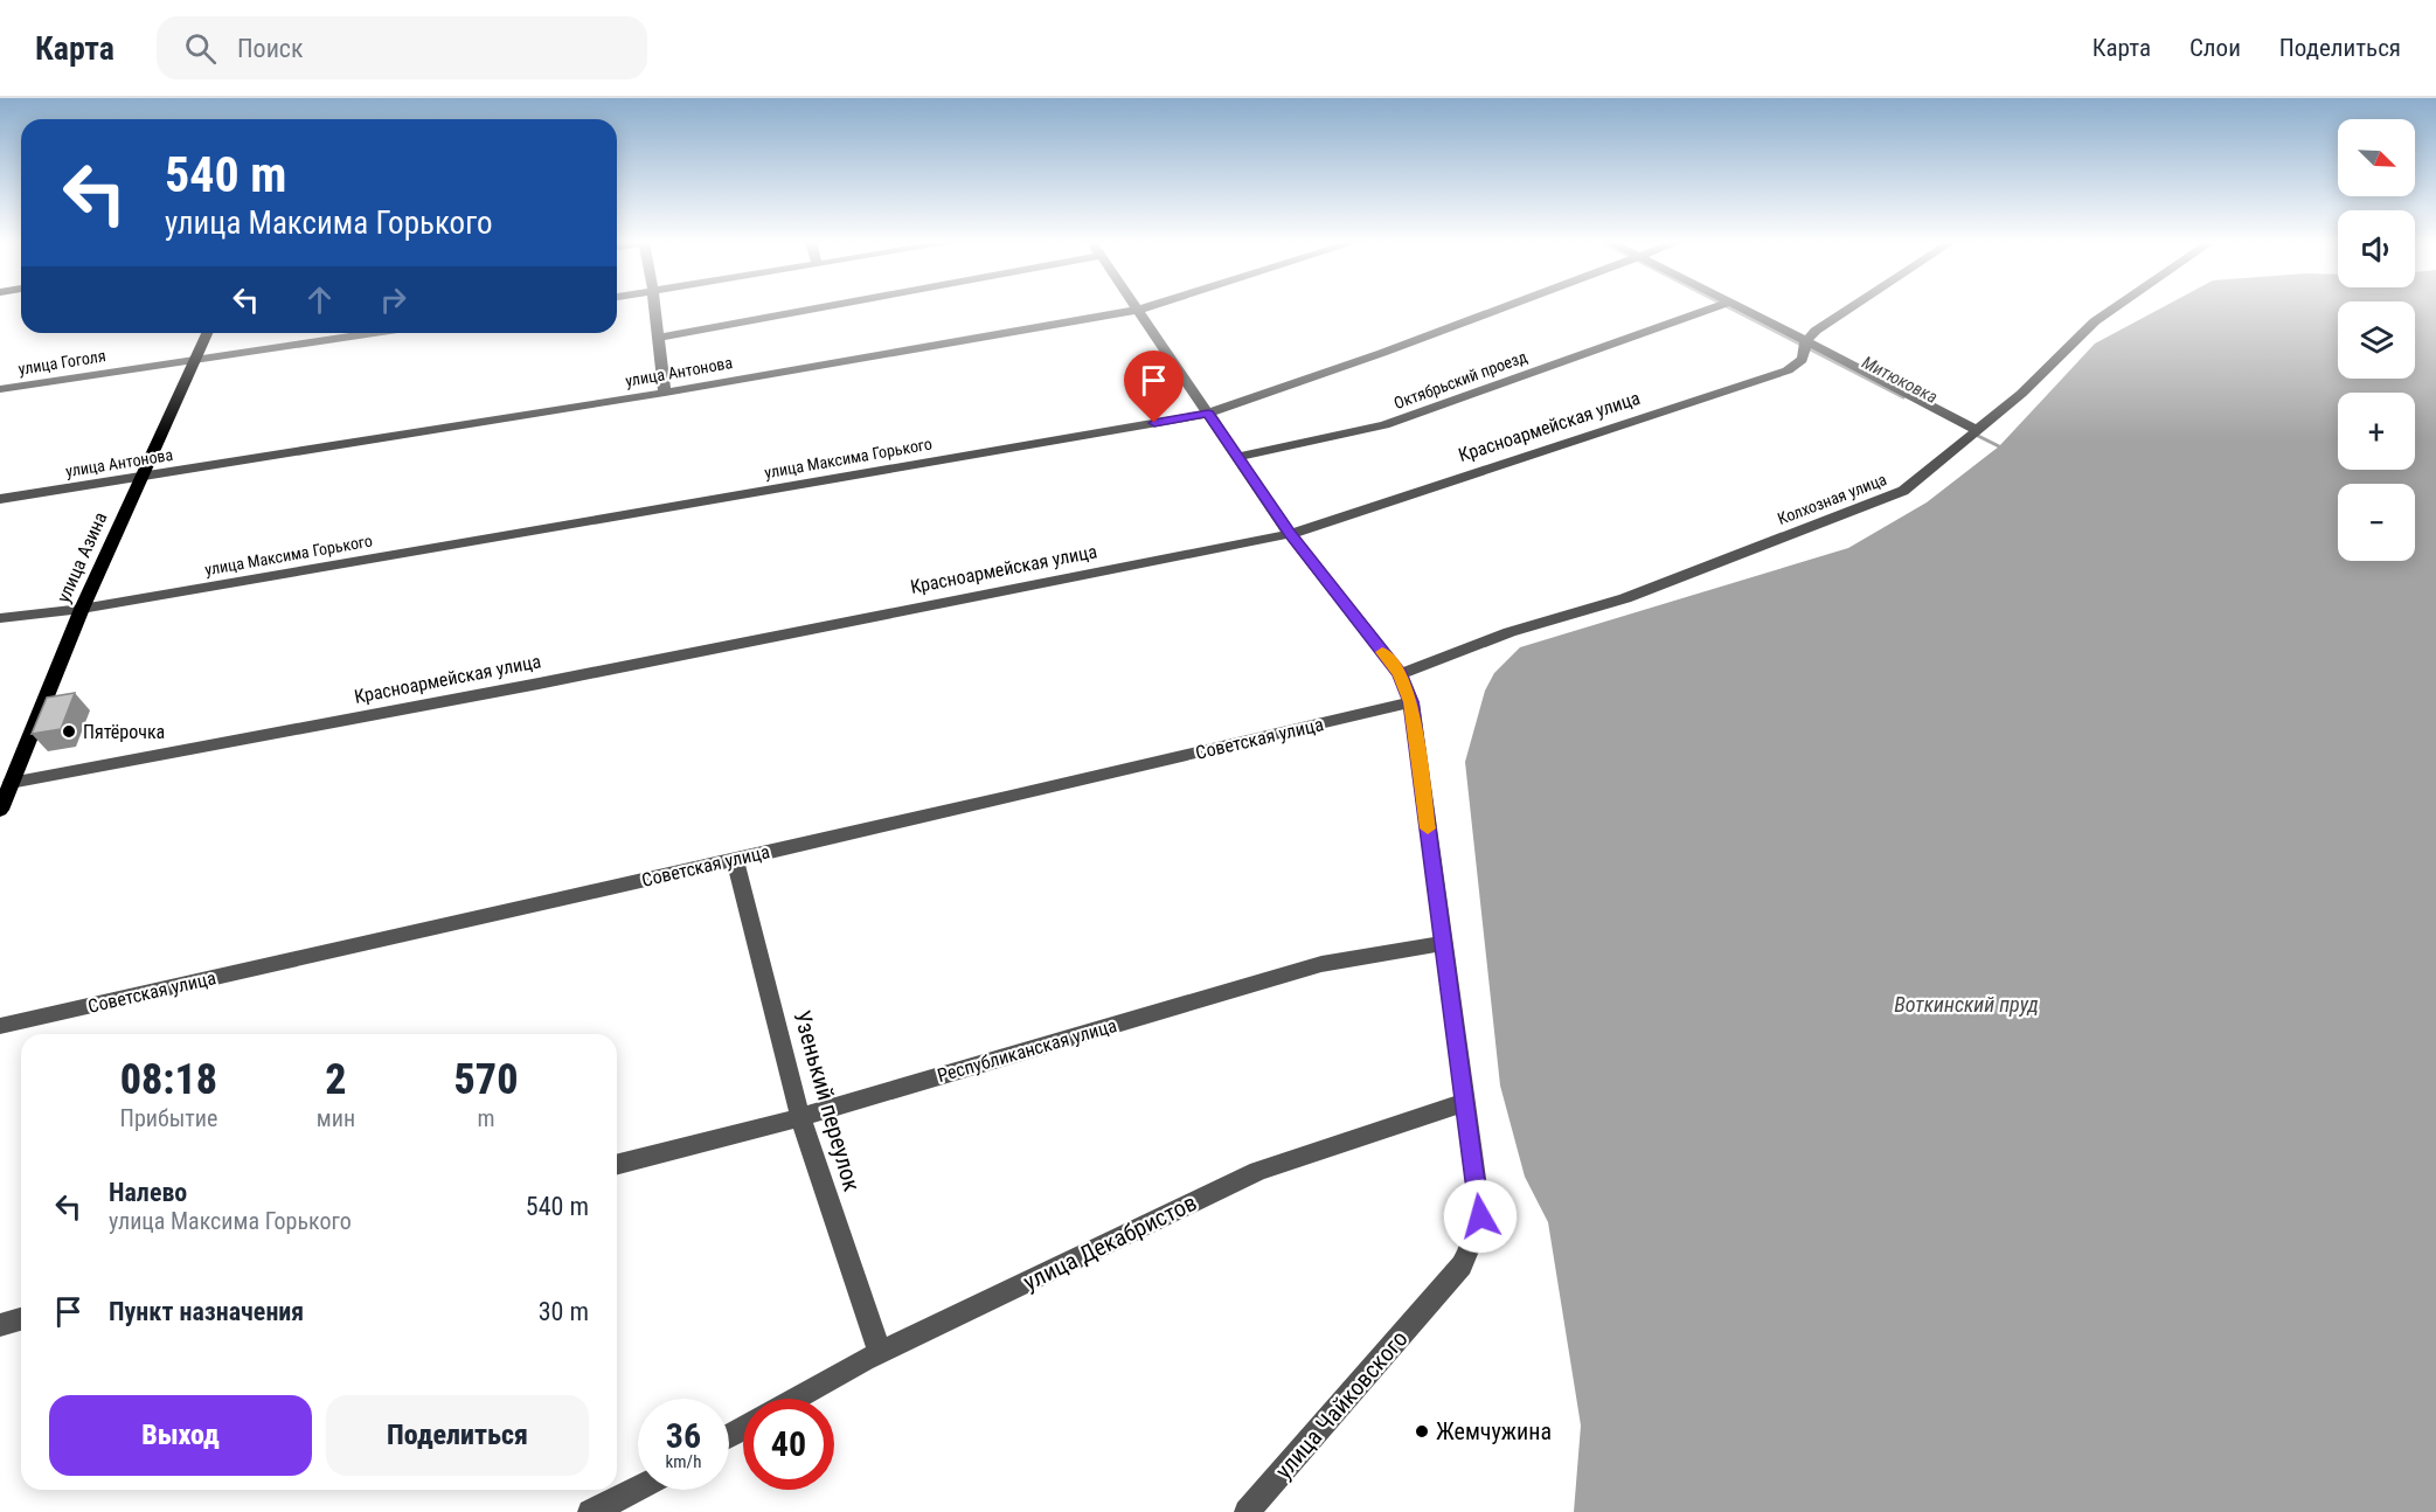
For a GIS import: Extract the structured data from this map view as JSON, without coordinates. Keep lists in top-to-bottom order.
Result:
{
  "streets": {
    "main road": ["улица Азина"],
    "street": [
      "улица Гоголя",
      "улица Антонова",
      "Октябрьский проезд",
      "Красноармейская улица",
      "улица Максима Горького",
      "Колхозная улица",
      "Советская улица",
      "Республиканская улица",
      "Узенький переулок",
      "улица Декабристов",
      "улица Чайковского"
    ]
  },
  "crossings": [
    ["улица Гоголя", "улица Азина"],
    ["улица Антонова", "улица Азина"],
    ["улица Антонова", "улица Чайковского"],
    ["Октябрьский проезд", "улица Чайковского"],
    ["Красноармейская улица", "улица Азина"],
    ["Красноармейская улица", "улица Чайковского"],
    ["улица Максима Горького", "улица Азина"],
    ["улица Максима Горького", "улица Чайковского"],
    ["Колхозная улица", "улица Чайковского"],
    ["Советская улица", "Узенький переулок"],
    ["Советская улица", "улица Чайковского"],
    ["Республиканская улица", "Узенький переулок"],
    ["Республиканская улица", "улица Чайковского"],
    ["Узенький переулок", "улица Декабристов"],
    ["улица Декабристов", "улица Чайковского"]
  ],
  "water": ["Митюковка", "Воткинский пруд"],
  "places": ["Пятёрочка", "Жемчужина"],
  "north": "bottom right",
  "page": {
    "header": "Карта",
    "search": "Поиск",
    "nav": ["Карта", "Слои", "Поделиться"],
    "map_buttons": ["+", "−"],
    "turn": ["540 m", "улица Максима Горького"],
    "eta": [
      "08:18",
      "Прибытие",
      "2",
      "мин",
      "570",
      "m"
    ],
    "list": [
      {
        "name": "Налево",
        "note": "улица Максима Горького",
        "value": "540 m"
      },
      {
        "name": "Пункт назначения",
        "value": "30 m"
      }
    ],
    "buttons": ["Выход", "Поделиться"],
    "speed": "36 km/h",
    "limit": "40"
  }
}
